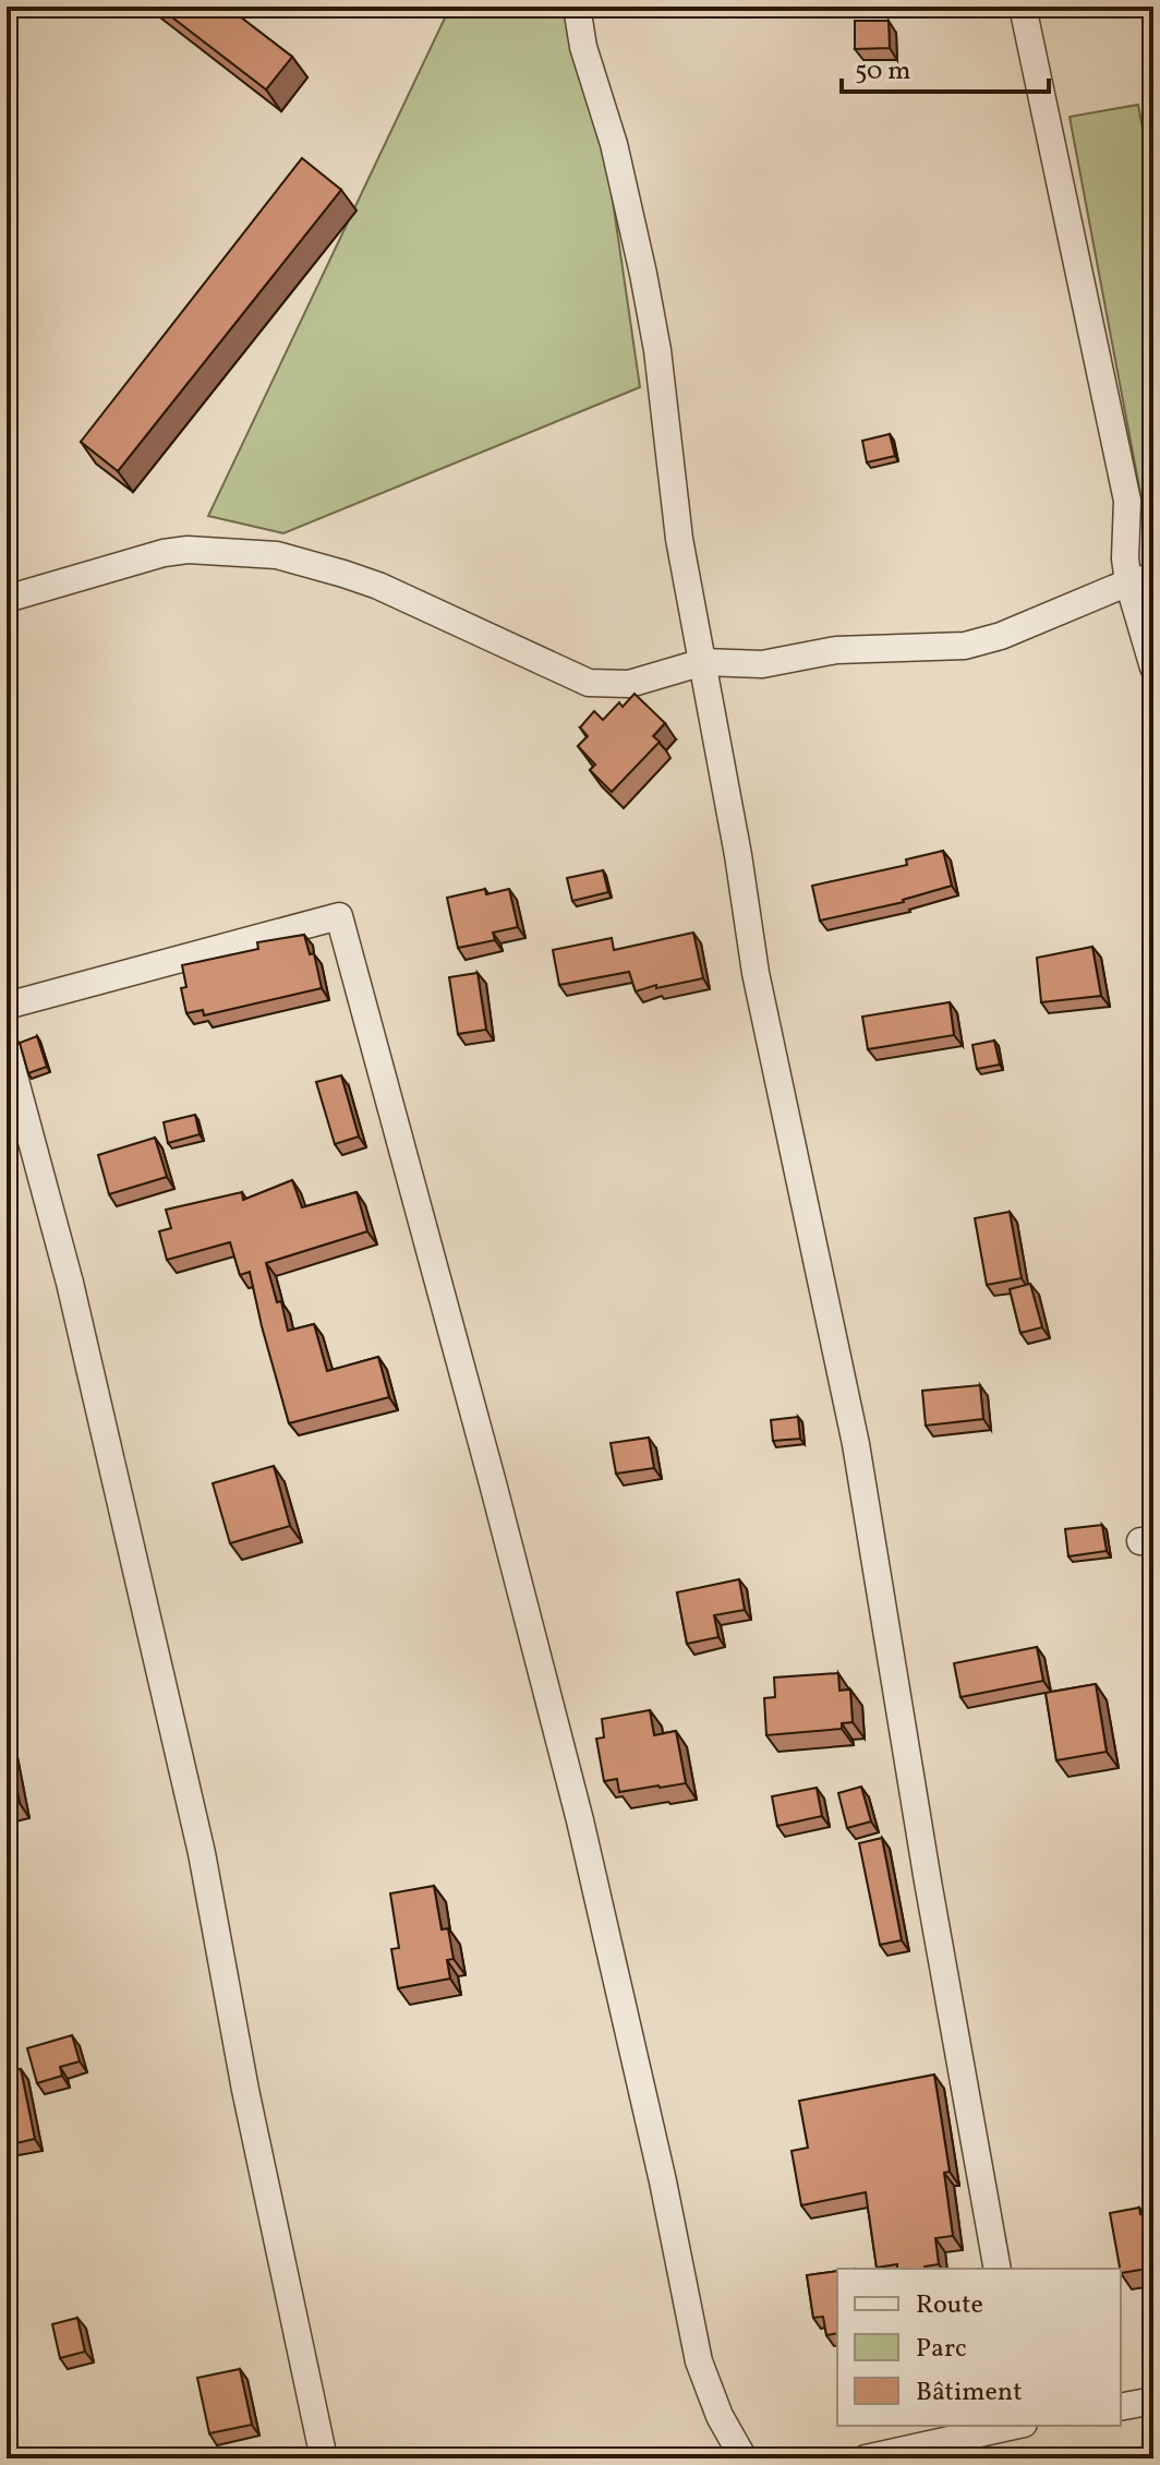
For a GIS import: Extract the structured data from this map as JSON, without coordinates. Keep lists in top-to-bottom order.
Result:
{
  "legend": ["Route", "Parc", "Bâtiment"],
  "scale_bar": "50 m"
}
